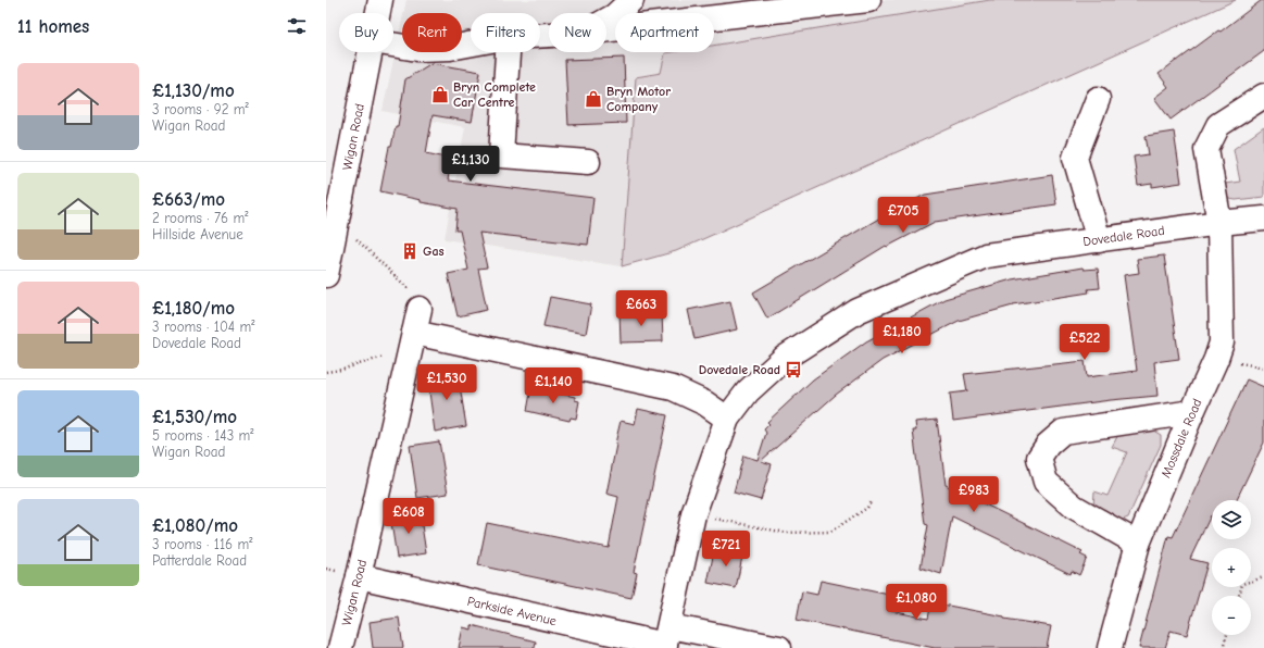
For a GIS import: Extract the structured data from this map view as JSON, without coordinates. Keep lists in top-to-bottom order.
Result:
{
  "streets": {
    "street": [
      "Wigan Road",
      "Dovedale Road",
      "Mossdale Road",
      "Parkside Avenue"
    ]
  },
  "crossings": [
    ["Wigan Road", "Parkside Avenue"],
    ["Dovedale Road", "Mossdale Road"],
    ["Dovedale Road", "Parkside Avenue"]
  ],
  "places": {
    "shop": ["Bryn Complete Car Centre", "Bryn Motor Company"],
    "building": ["Gas"],
    "bus stop": ["Dovedale Road"]
  },
  "page": {
    "heading": "11 homes",
    "chip": [
      "Buy",
      "Rent",
      "Filters",
      "New",
      "Apartment"
    ],
    "list": [
      {
        "name": "£1,130/mo",
        "note": "3 rooms · 92 m² · Wigan Road"
      },
      {
        "name": "£663/mo",
        "note": "2 rooms · 76 m² · Hillside Avenue"
      },
      {
        "name": "£1,180/mo",
        "note": "3 rooms · 104 m² · Dovedale Road"
      },
      {
        "name": "£1,530/mo",
        "note": "5 rooms · 143 m² · Wigan Road"
      },
      {
        "name": "£1,080/mo",
        "note": "3 rooms · 116 m² · Patterdale Road"
      }
    ],
    "price": [
      "£1,130",
      "£705",
      "£663",
      "£1,180",
      "£522",
      "£1,530",
      "£1,140",
      "£983",
      "£608",
      "£721",
      "£1,080"
    ],
    "map_buttons": ["+", "−"]
  }
}
